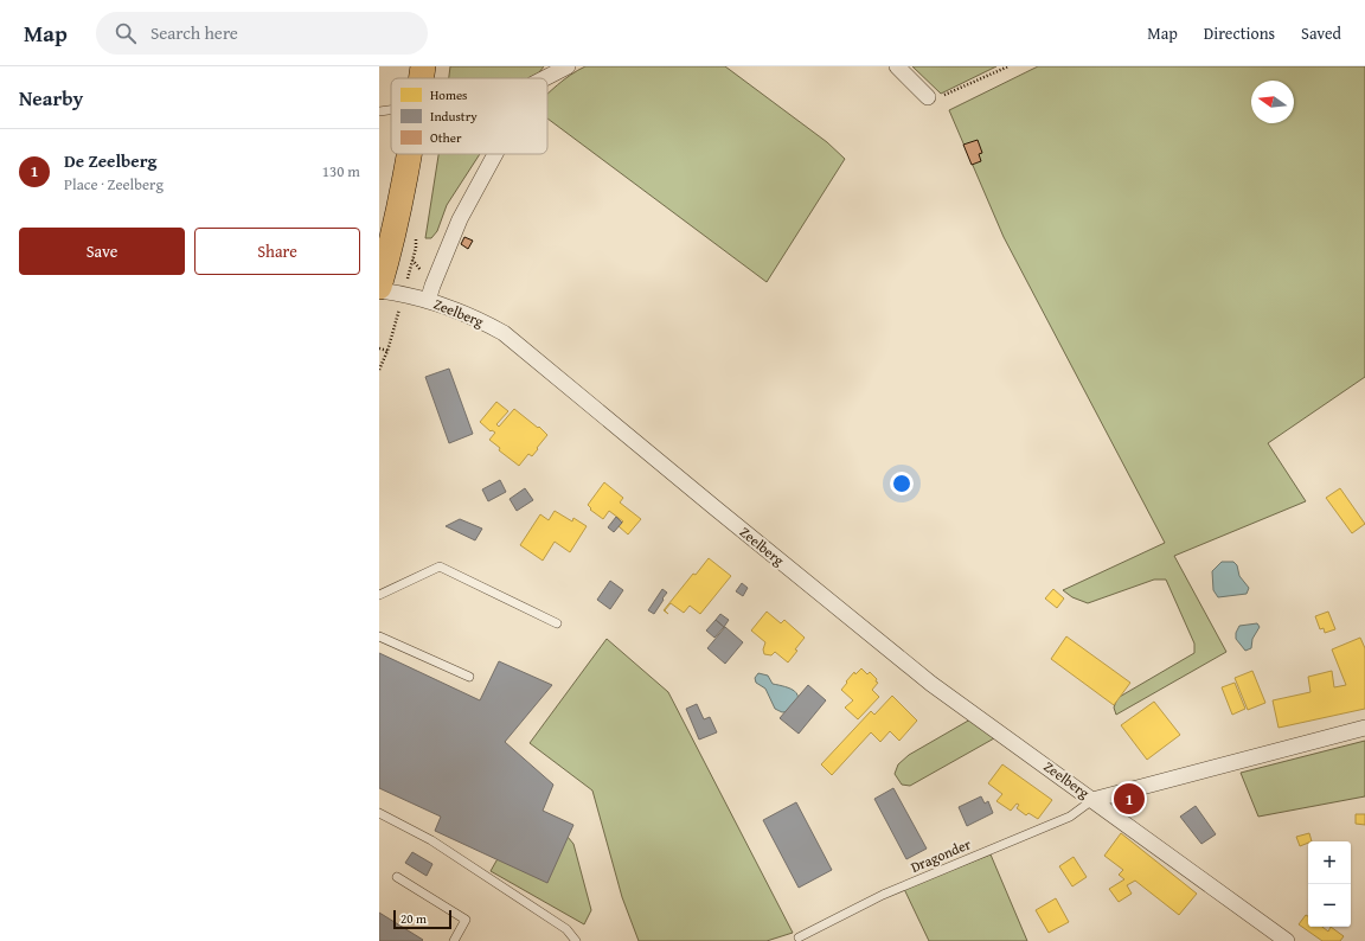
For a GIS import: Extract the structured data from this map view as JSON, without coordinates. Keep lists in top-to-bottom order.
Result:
{
  "streets": {
    "street": ["Zeelberg"],
    "lane": ["Dragonder"]
  },
  "crossings": [
    ["Zeelberg", "Dragonder"]
  ],
  "legend": ["Homes", "Industry", "Other"],
  "scale_bar": "20 m",
  "north": "left",
  "page": {
    "header": "Map",
    "search": "Search here",
    "nav": ["Map", "Directions", "Saved"],
    "heading": "Nearby",
    "list": [
      {
        "mark": "1",
        "name": "De Zeelberg",
        "note": "Place · Zeelberg",
        "value": "130 m"
      }
    ],
    "buttons": ["Save", "Share"],
    "pins": "1",
    "map_buttons": ["+", "−"],
    "scale": "20 m"
  }
}
